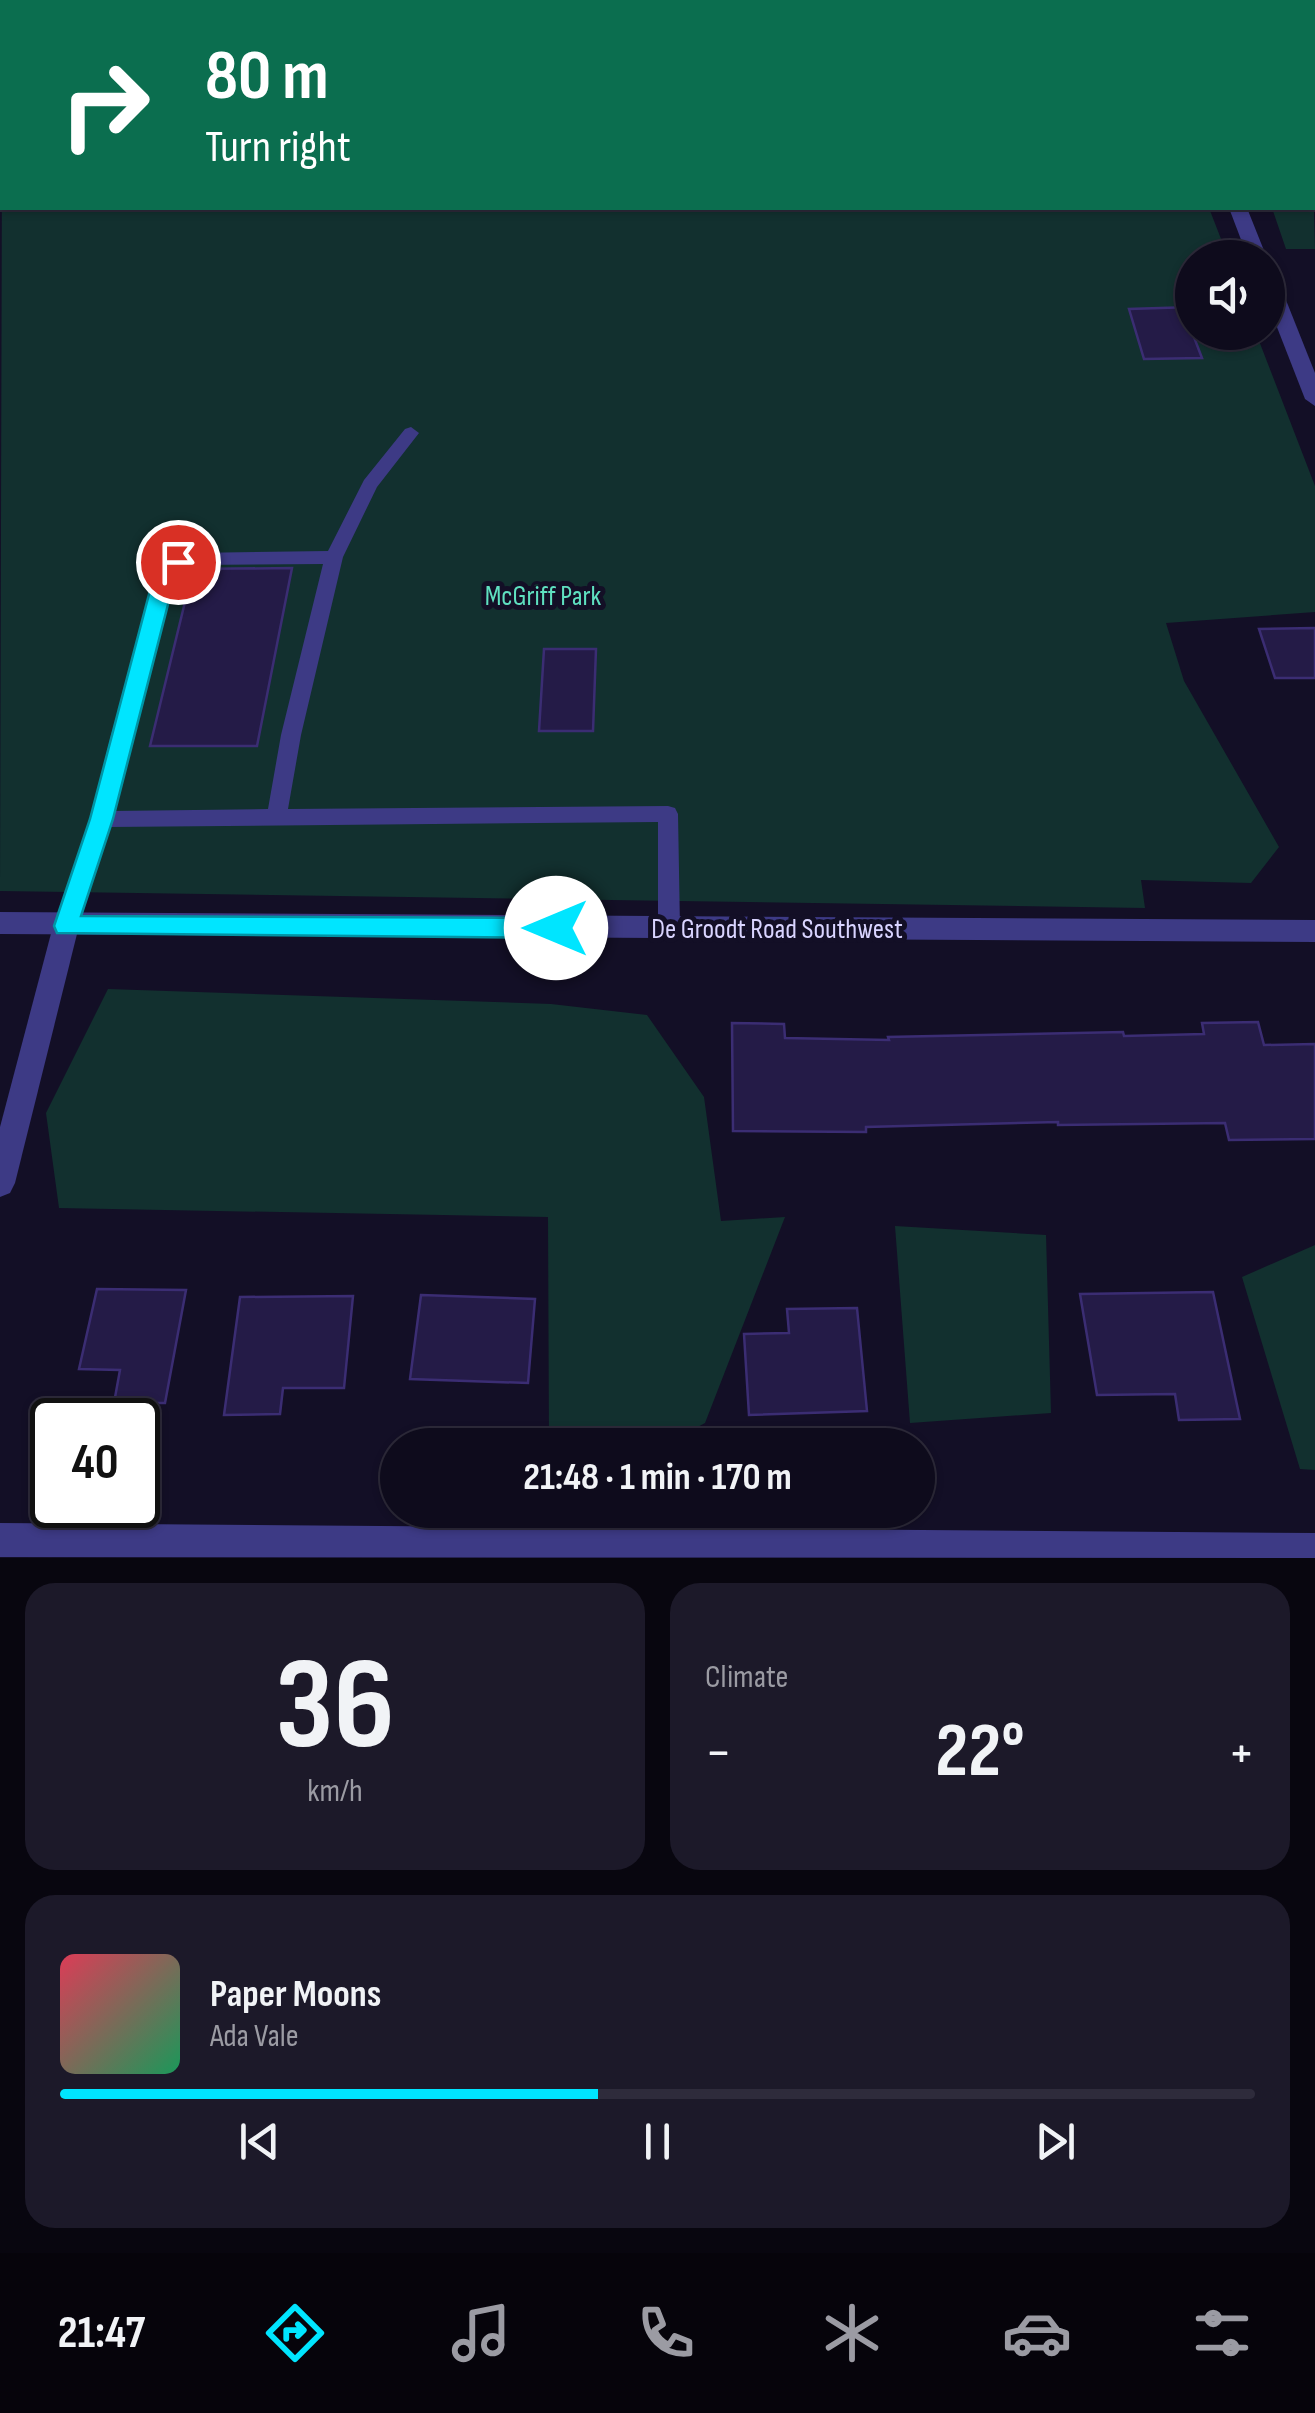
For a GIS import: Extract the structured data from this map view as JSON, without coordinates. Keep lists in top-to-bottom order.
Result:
{
  "streets": {
    "street": ["De Groodt Road Southwest"]
  },
  "parks": ["McGriff Park"],
  "page": {
    "turn": ["80 m", "Turn right"],
    "limit": "40",
    "trip": "21:48 · 1 min · 170 m",
    "tile": [
      ["36", "km/h"],
      "Climate"
    ],
    "heat": ["−", "22°", "+"],
    "song": ["Paper Moons", "Ada Vale"],
    "tabs": "21:47"
  }
}
